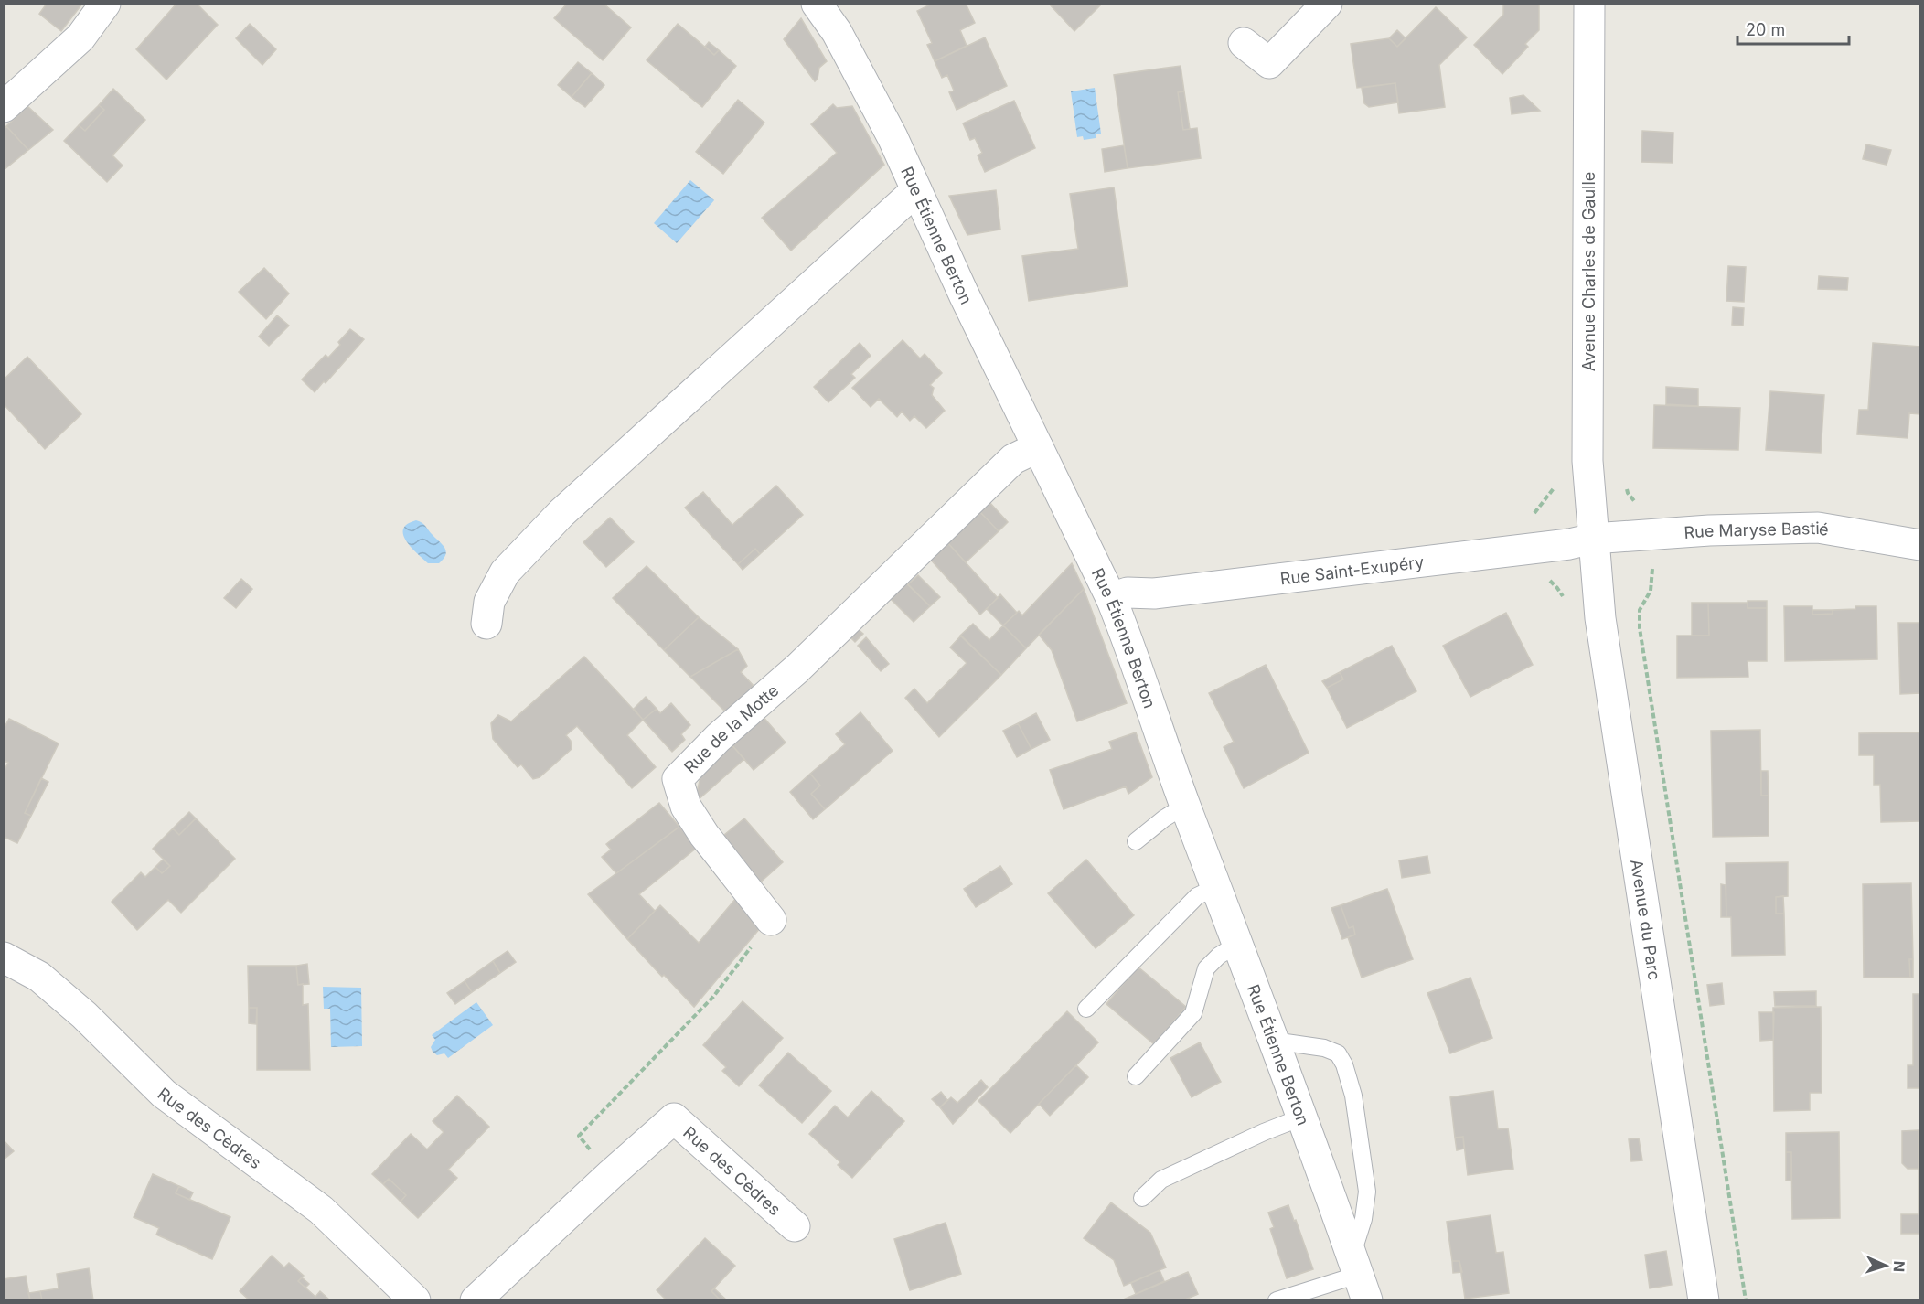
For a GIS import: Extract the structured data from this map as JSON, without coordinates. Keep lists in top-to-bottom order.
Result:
{
  "streets": {
    "street": [
      "Rue Étienne Berton",
      "Avenue Charles de Gaulle",
      "Rue Maryse Bastié",
      "Rue Saint-Exupéry",
      "Rue de la Motte",
      "Avenue du Parc",
      "Rue des Cèdres"
    ]
  },
  "crossings": [
    ["Rue Étienne Berton", "Rue Saint-Exupéry"],
    ["Rue Étienne Berton", "Rue de la Motte"],
    ["Avenue Charles de Gaulle", "Rue Maryse Bastié"],
    ["Avenue Charles de Gaulle", "Rue Saint-Exupéry"],
    ["Avenue Charles de Gaulle", "Avenue du Parc"],
    ["Rue Maryse Bastié", "Rue Saint-Exupéry"],
    ["Rue Maryse Bastié", "Avenue du Parc"],
    ["Rue Saint-Exupéry", "Avenue du Parc"]
  ],
  "scale_bar": "20 m",
  "north": "right"
}
